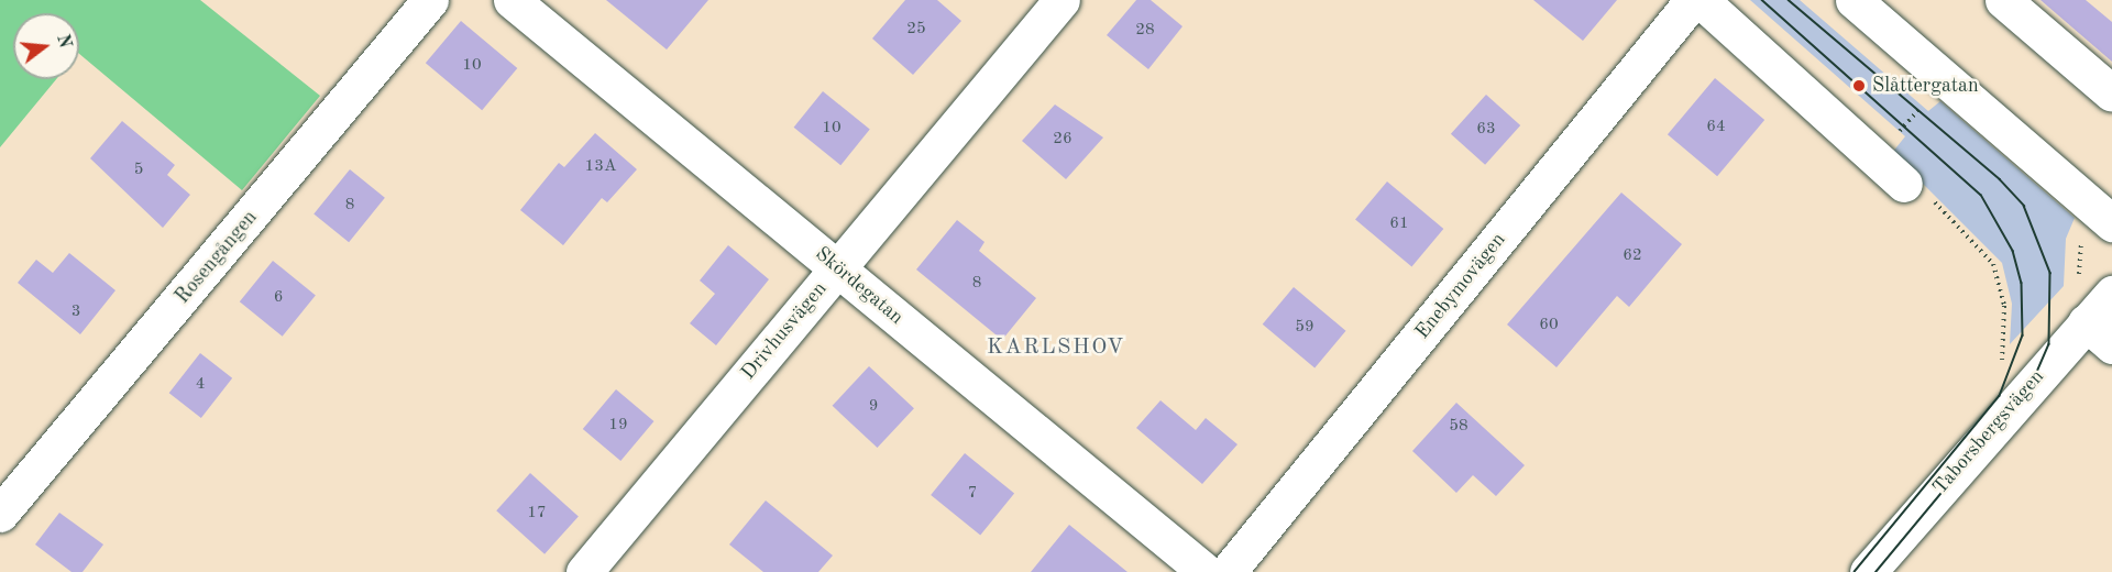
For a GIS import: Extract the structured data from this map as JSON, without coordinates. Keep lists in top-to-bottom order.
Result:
{
  "streets": {
    "street": [
      "Rosengången",
      "Skördegatan",
      "Enebymovägen",
      "Drivhusvägen",
      "Taborsbergsvägen"
    ]
  },
  "crossings": [
    ["Skördegatan", "Drivhusvägen"]
  ],
  "districts": ["KARLSHOV"],
  "places": ["Slåttergatan"],
  "house_numbers": [
    "25",
    "28",
    "10",
    "64",
    "10",
    "63",
    "26",
    "13A",
    "5",
    "8",
    "61",
    "62",
    "8",
    "6",
    "3",
    "60",
    "59",
    "4",
    "9",
    "19",
    "58",
    "7",
    "17"
  ],
  "north": "right"
}
